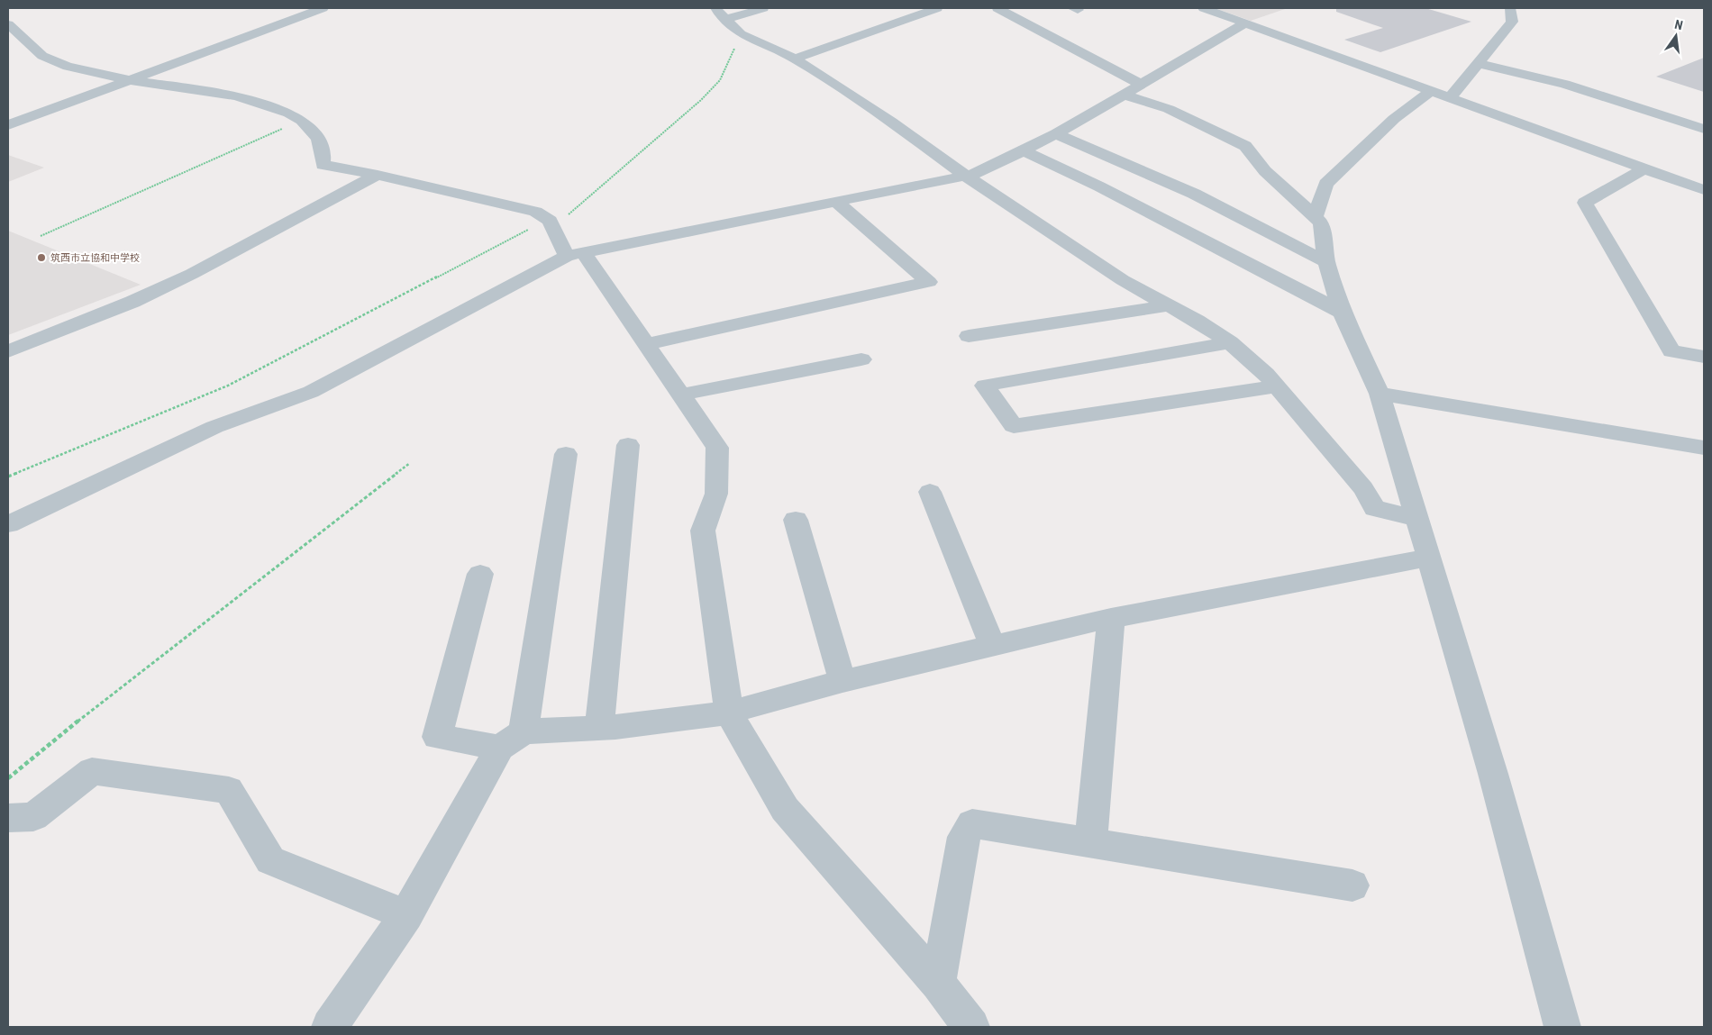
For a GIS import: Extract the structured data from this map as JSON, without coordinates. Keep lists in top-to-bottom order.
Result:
{
  "places": ["筑西市立協和中学校"],
  "north": "top"
}
